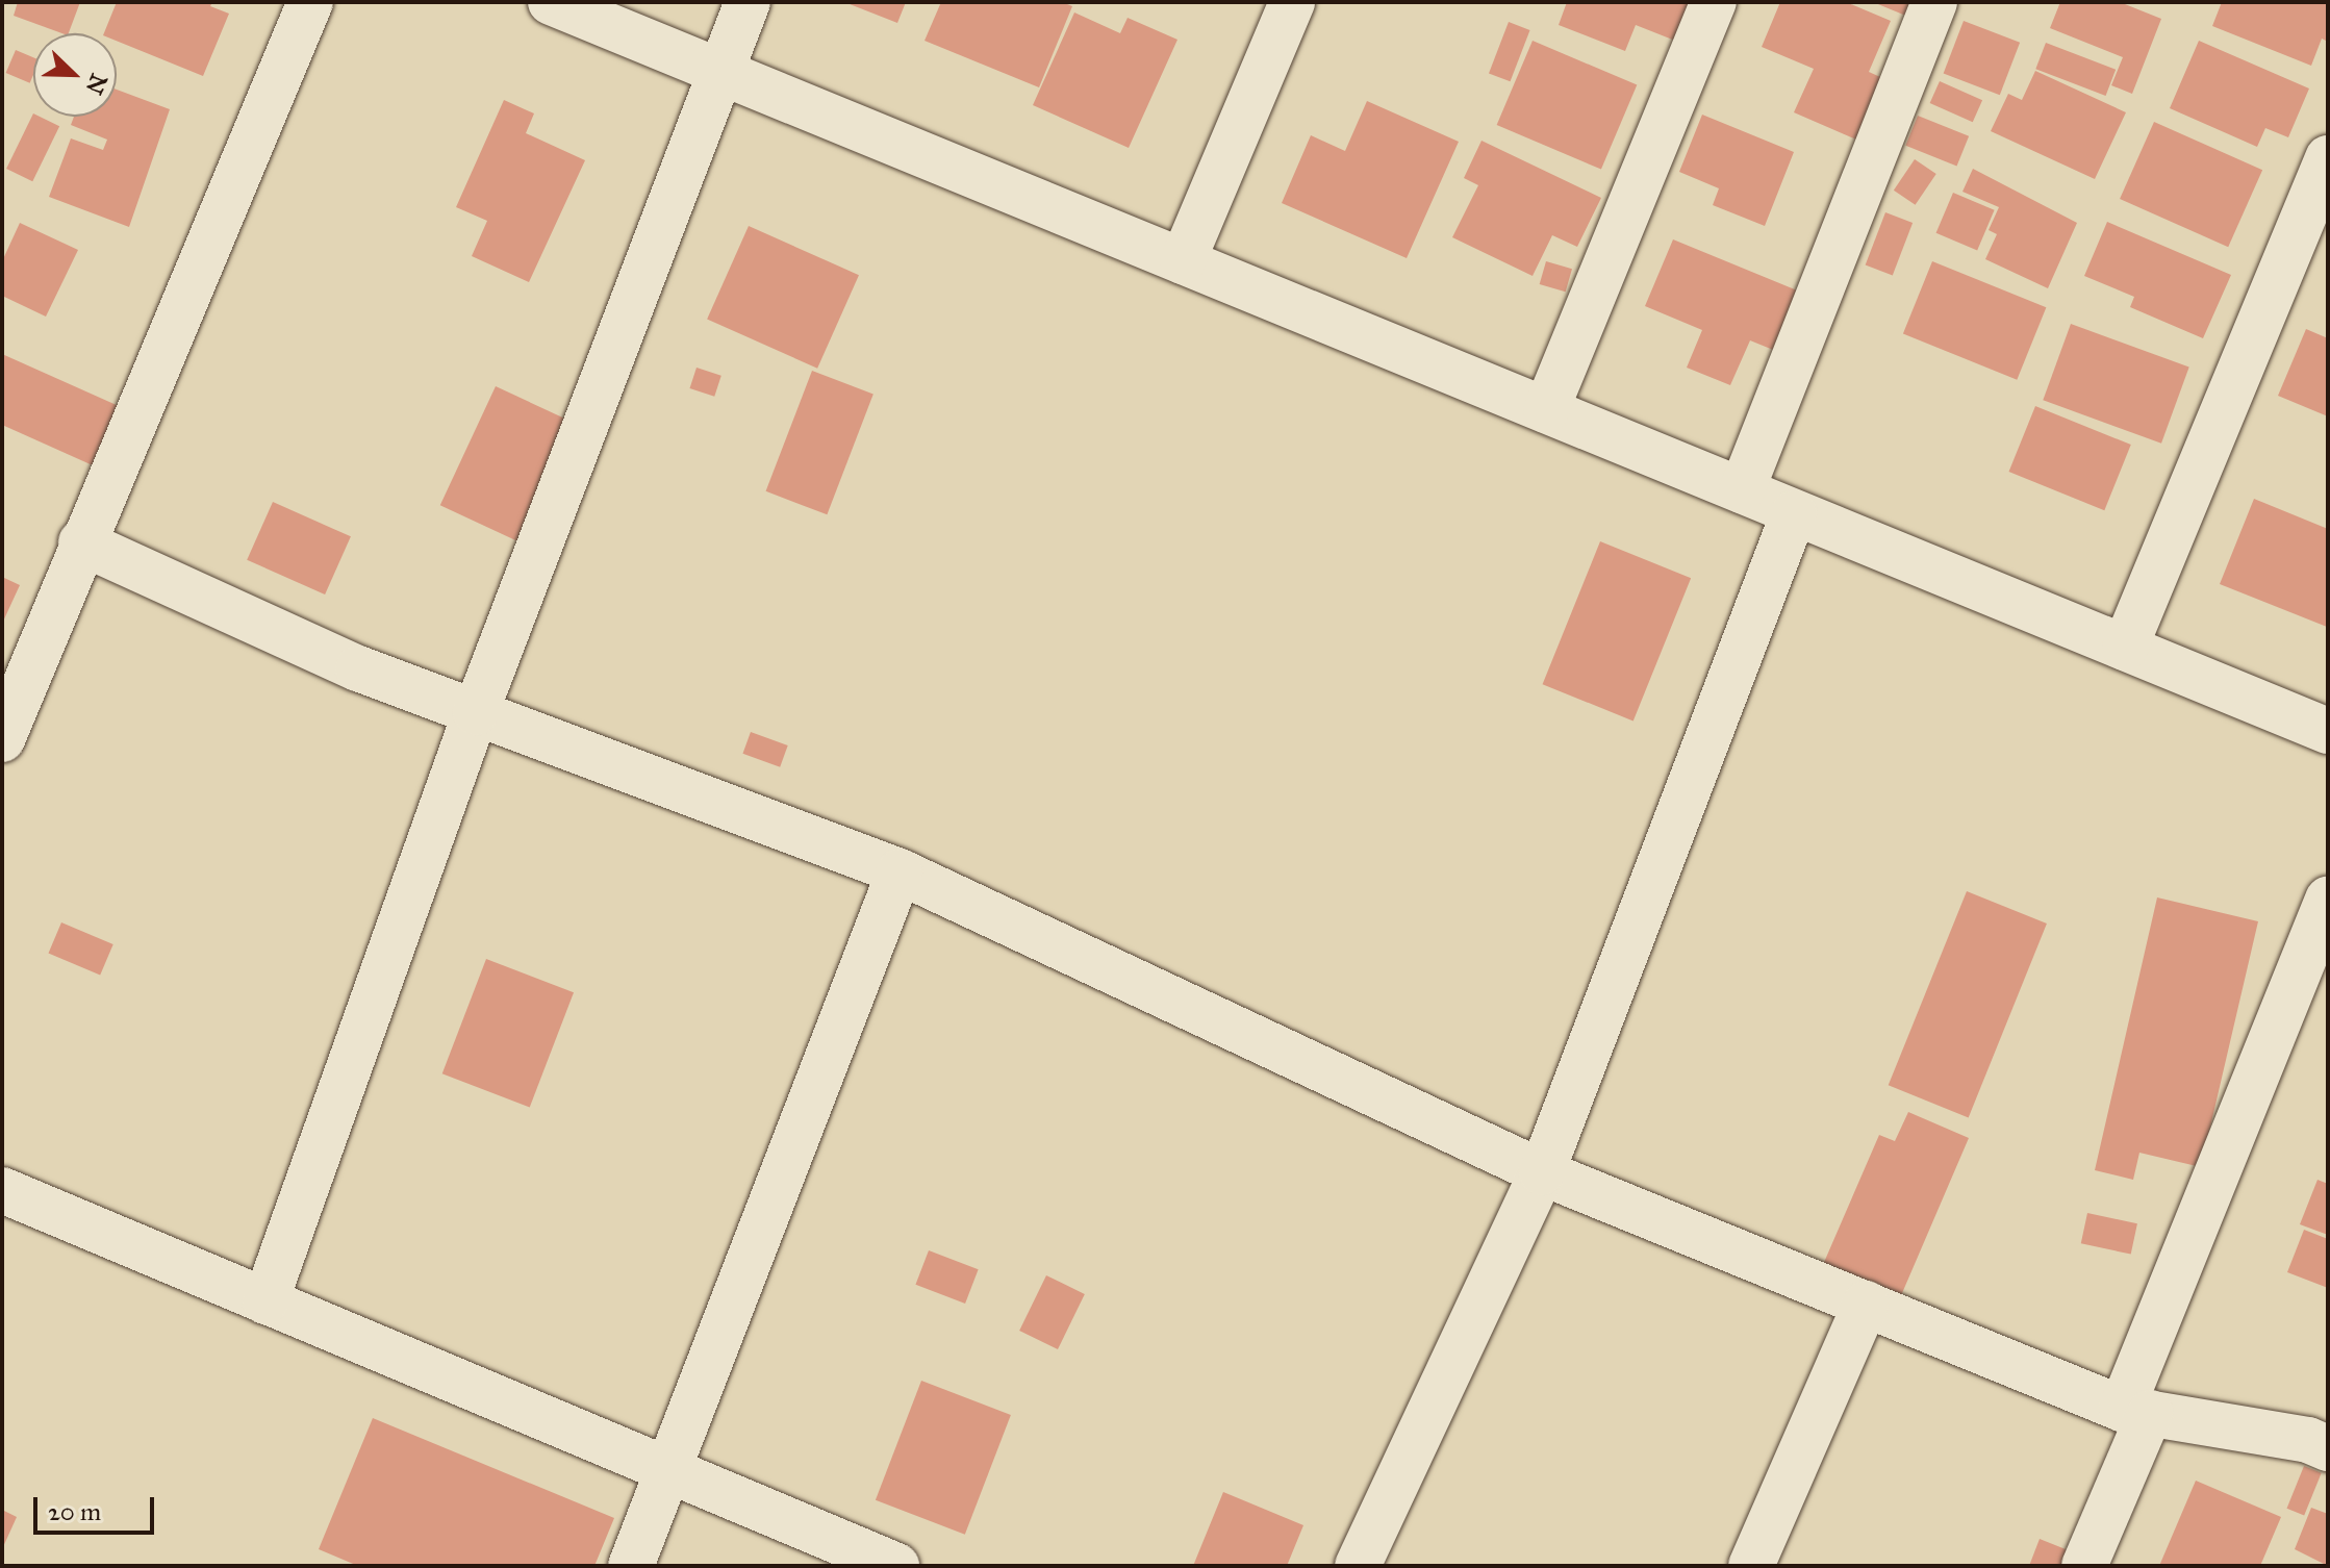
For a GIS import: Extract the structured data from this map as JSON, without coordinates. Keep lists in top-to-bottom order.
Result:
{
  "scale_bar": "20 m",
  "north": "bottom right"
}
